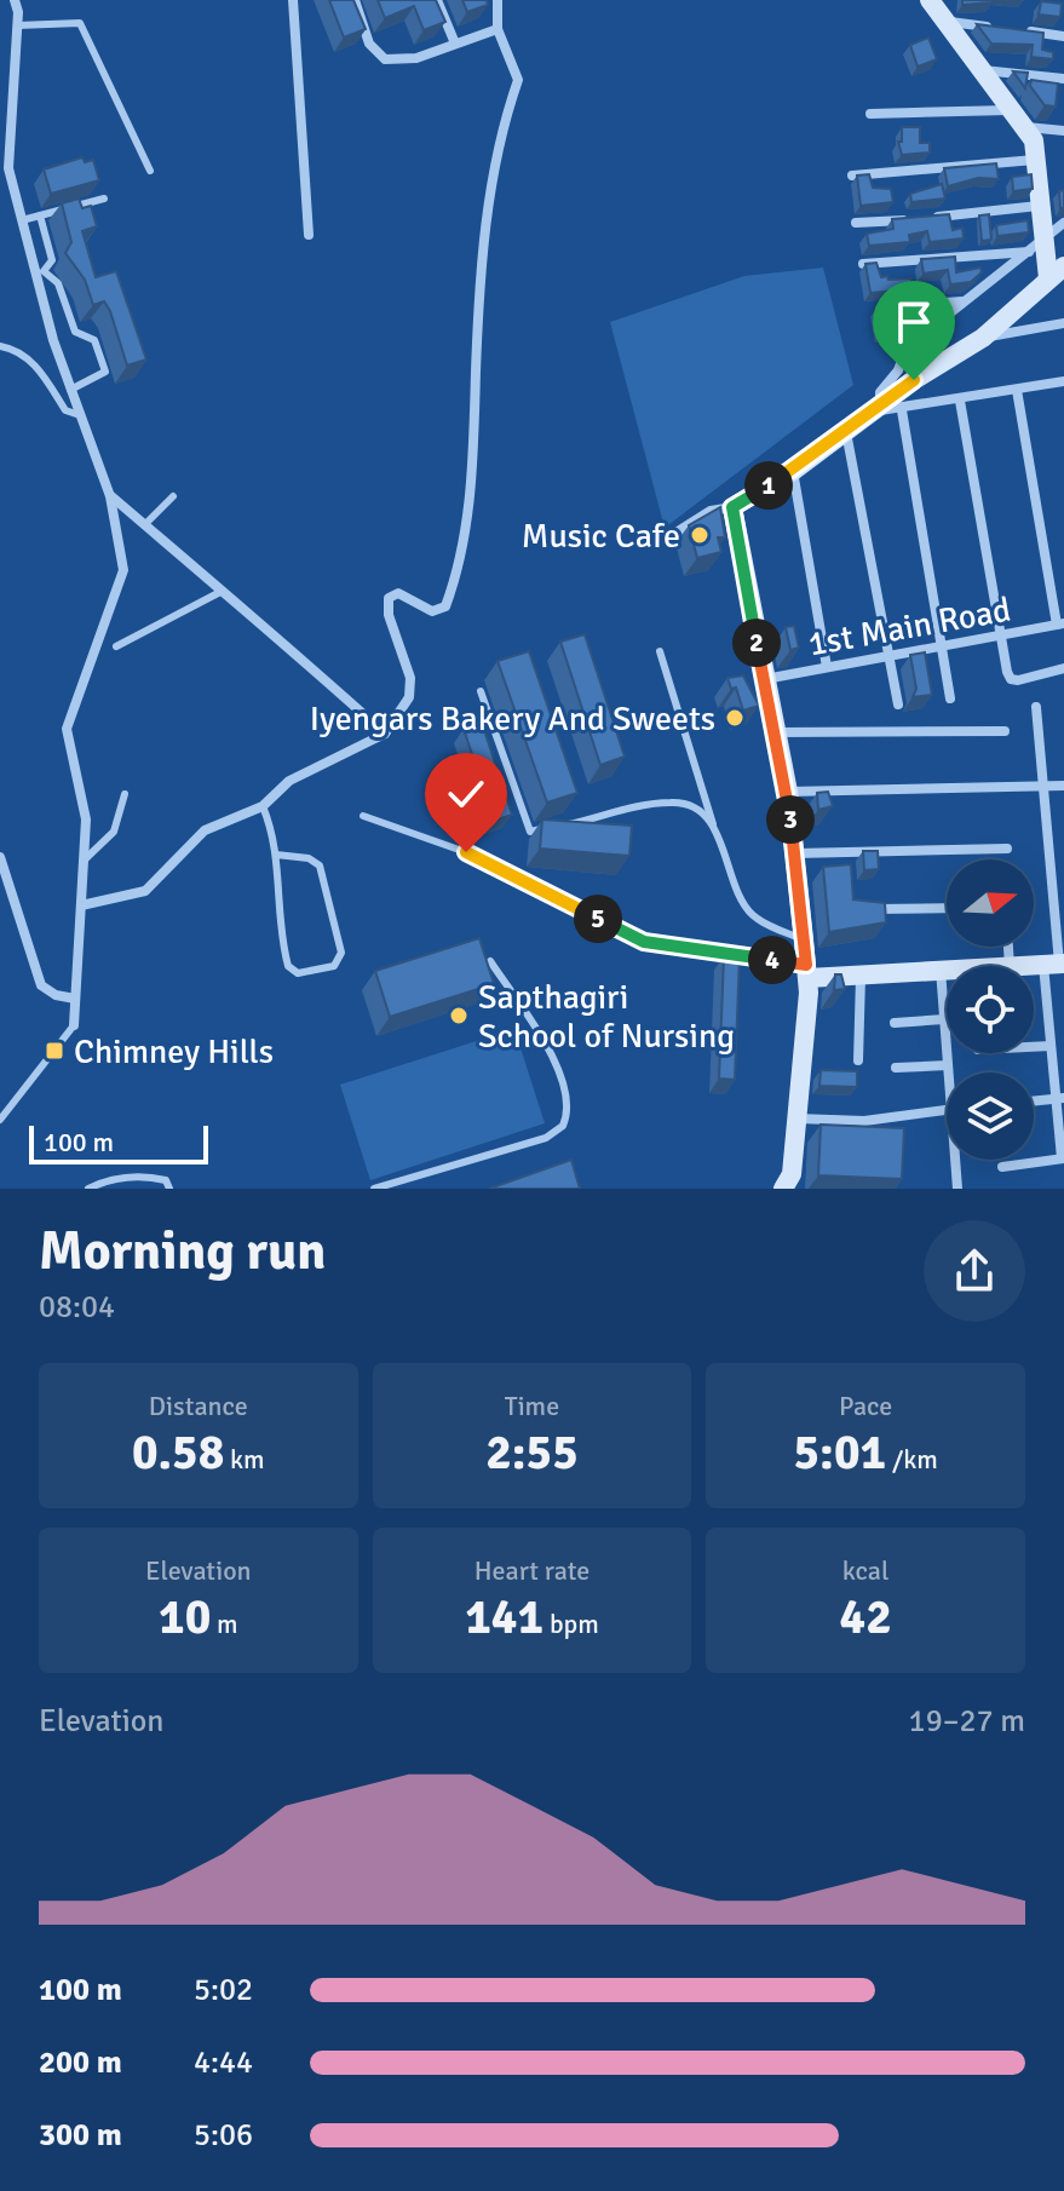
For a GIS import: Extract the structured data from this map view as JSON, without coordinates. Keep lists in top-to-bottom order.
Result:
{
  "streets": {
    "street": ["1st Main Road"]
  },
  "places": {
    "other": ["Music Cafe", "Iyengars Bakery And Sweets", "Sapthagiri School of Nursing"],
    "transit": ["Chimney Hills"]
  },
  "scale_bar": "100 m",
  "north": "right",
  "page": {
    "pins": [
      "1",
      "2",
      "3",
      "5",
      "4"
    ],
    "scale": "100 m",
    "heading": ["Morning run", "08:04"],
    "stats": [
      ["Distance", "0.58 km"],
      ["Time", "2:55"],
      ["Pace", "5:01 /km"],
      ["Elevation", "10 m"],
      ["Heart rate", "141 bpm"],
      ["kcal", "42"]
    ],
    "chart": ["Elevation", "19–27 m"],
    "list": [
      {
        "name": "100 m",
        "note": "5:02"
      },
      {
        "name": "200 m",
        "note": "4:44"
      },
      {
        "name": "300 m",
        "note": "5:06"
      }
    ]
  }
}
